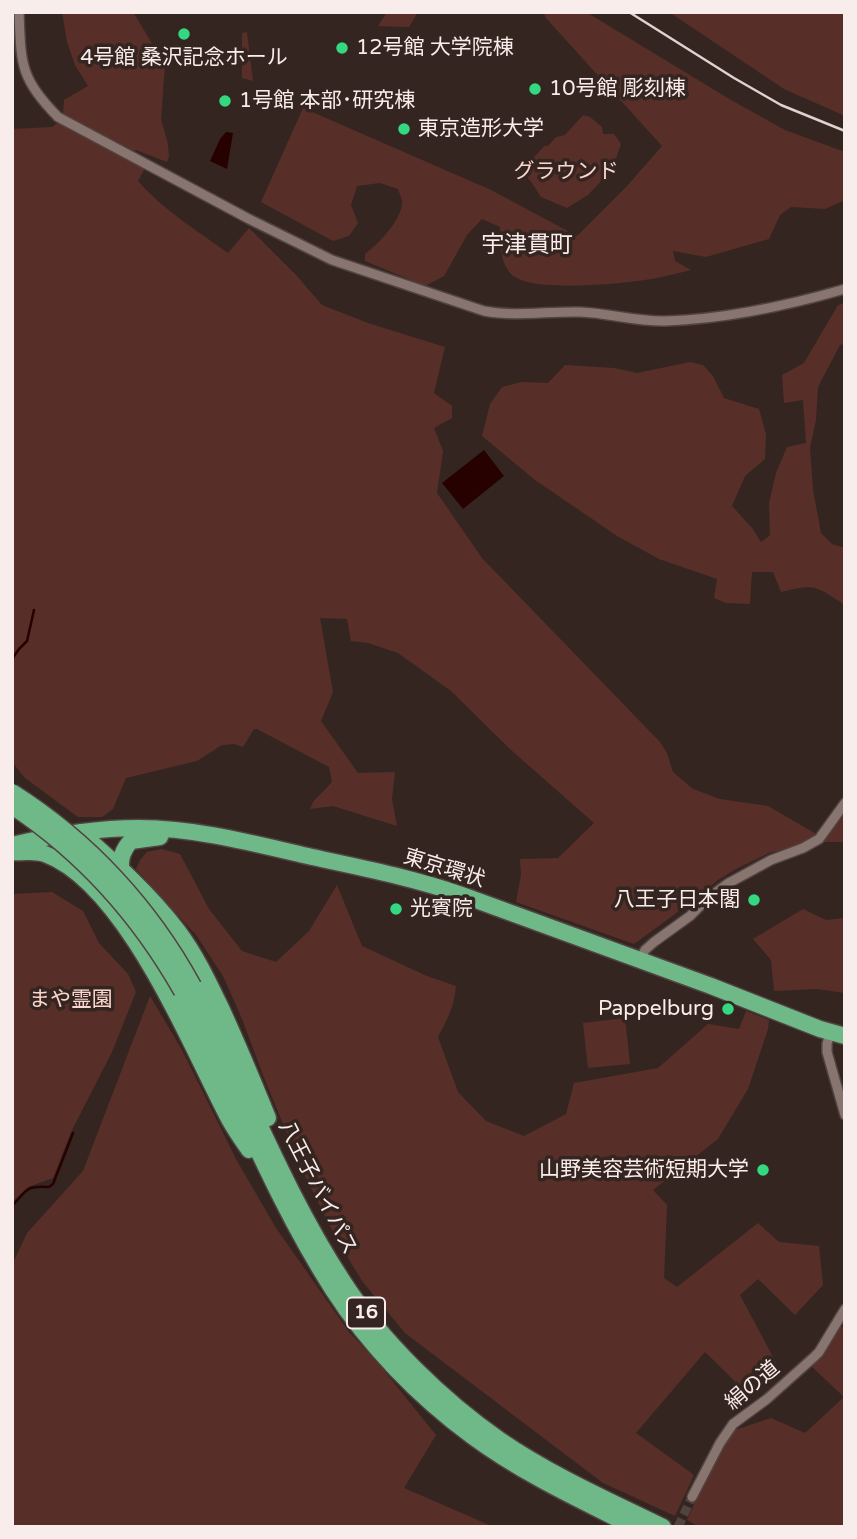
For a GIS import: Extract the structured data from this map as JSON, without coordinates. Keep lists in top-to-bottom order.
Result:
{
  "streets": {
    "highway": ["東京環状", "八王子バイパス", "16"],
    "street": ["絹の道"]
  },
  "crossings": [
    ["東京環状", "16"],
    ["八王子バイパス", "16"]
  ],
  "districts": ["宇津貫町"],
  "parks": ["グラウンド", "まや霊園"],
  "places": [
    "4号館 桑沢記念ホール",
    "12号館 大学院棟",
    "10号館 彫刻棟",
    "1号館 本部･研究棟",
    "東京造形大学",
    "八王子日本閣",
    "光賓院",
    "Pappelburg",
    "山野美容芸術短期大学"
  ]
}
